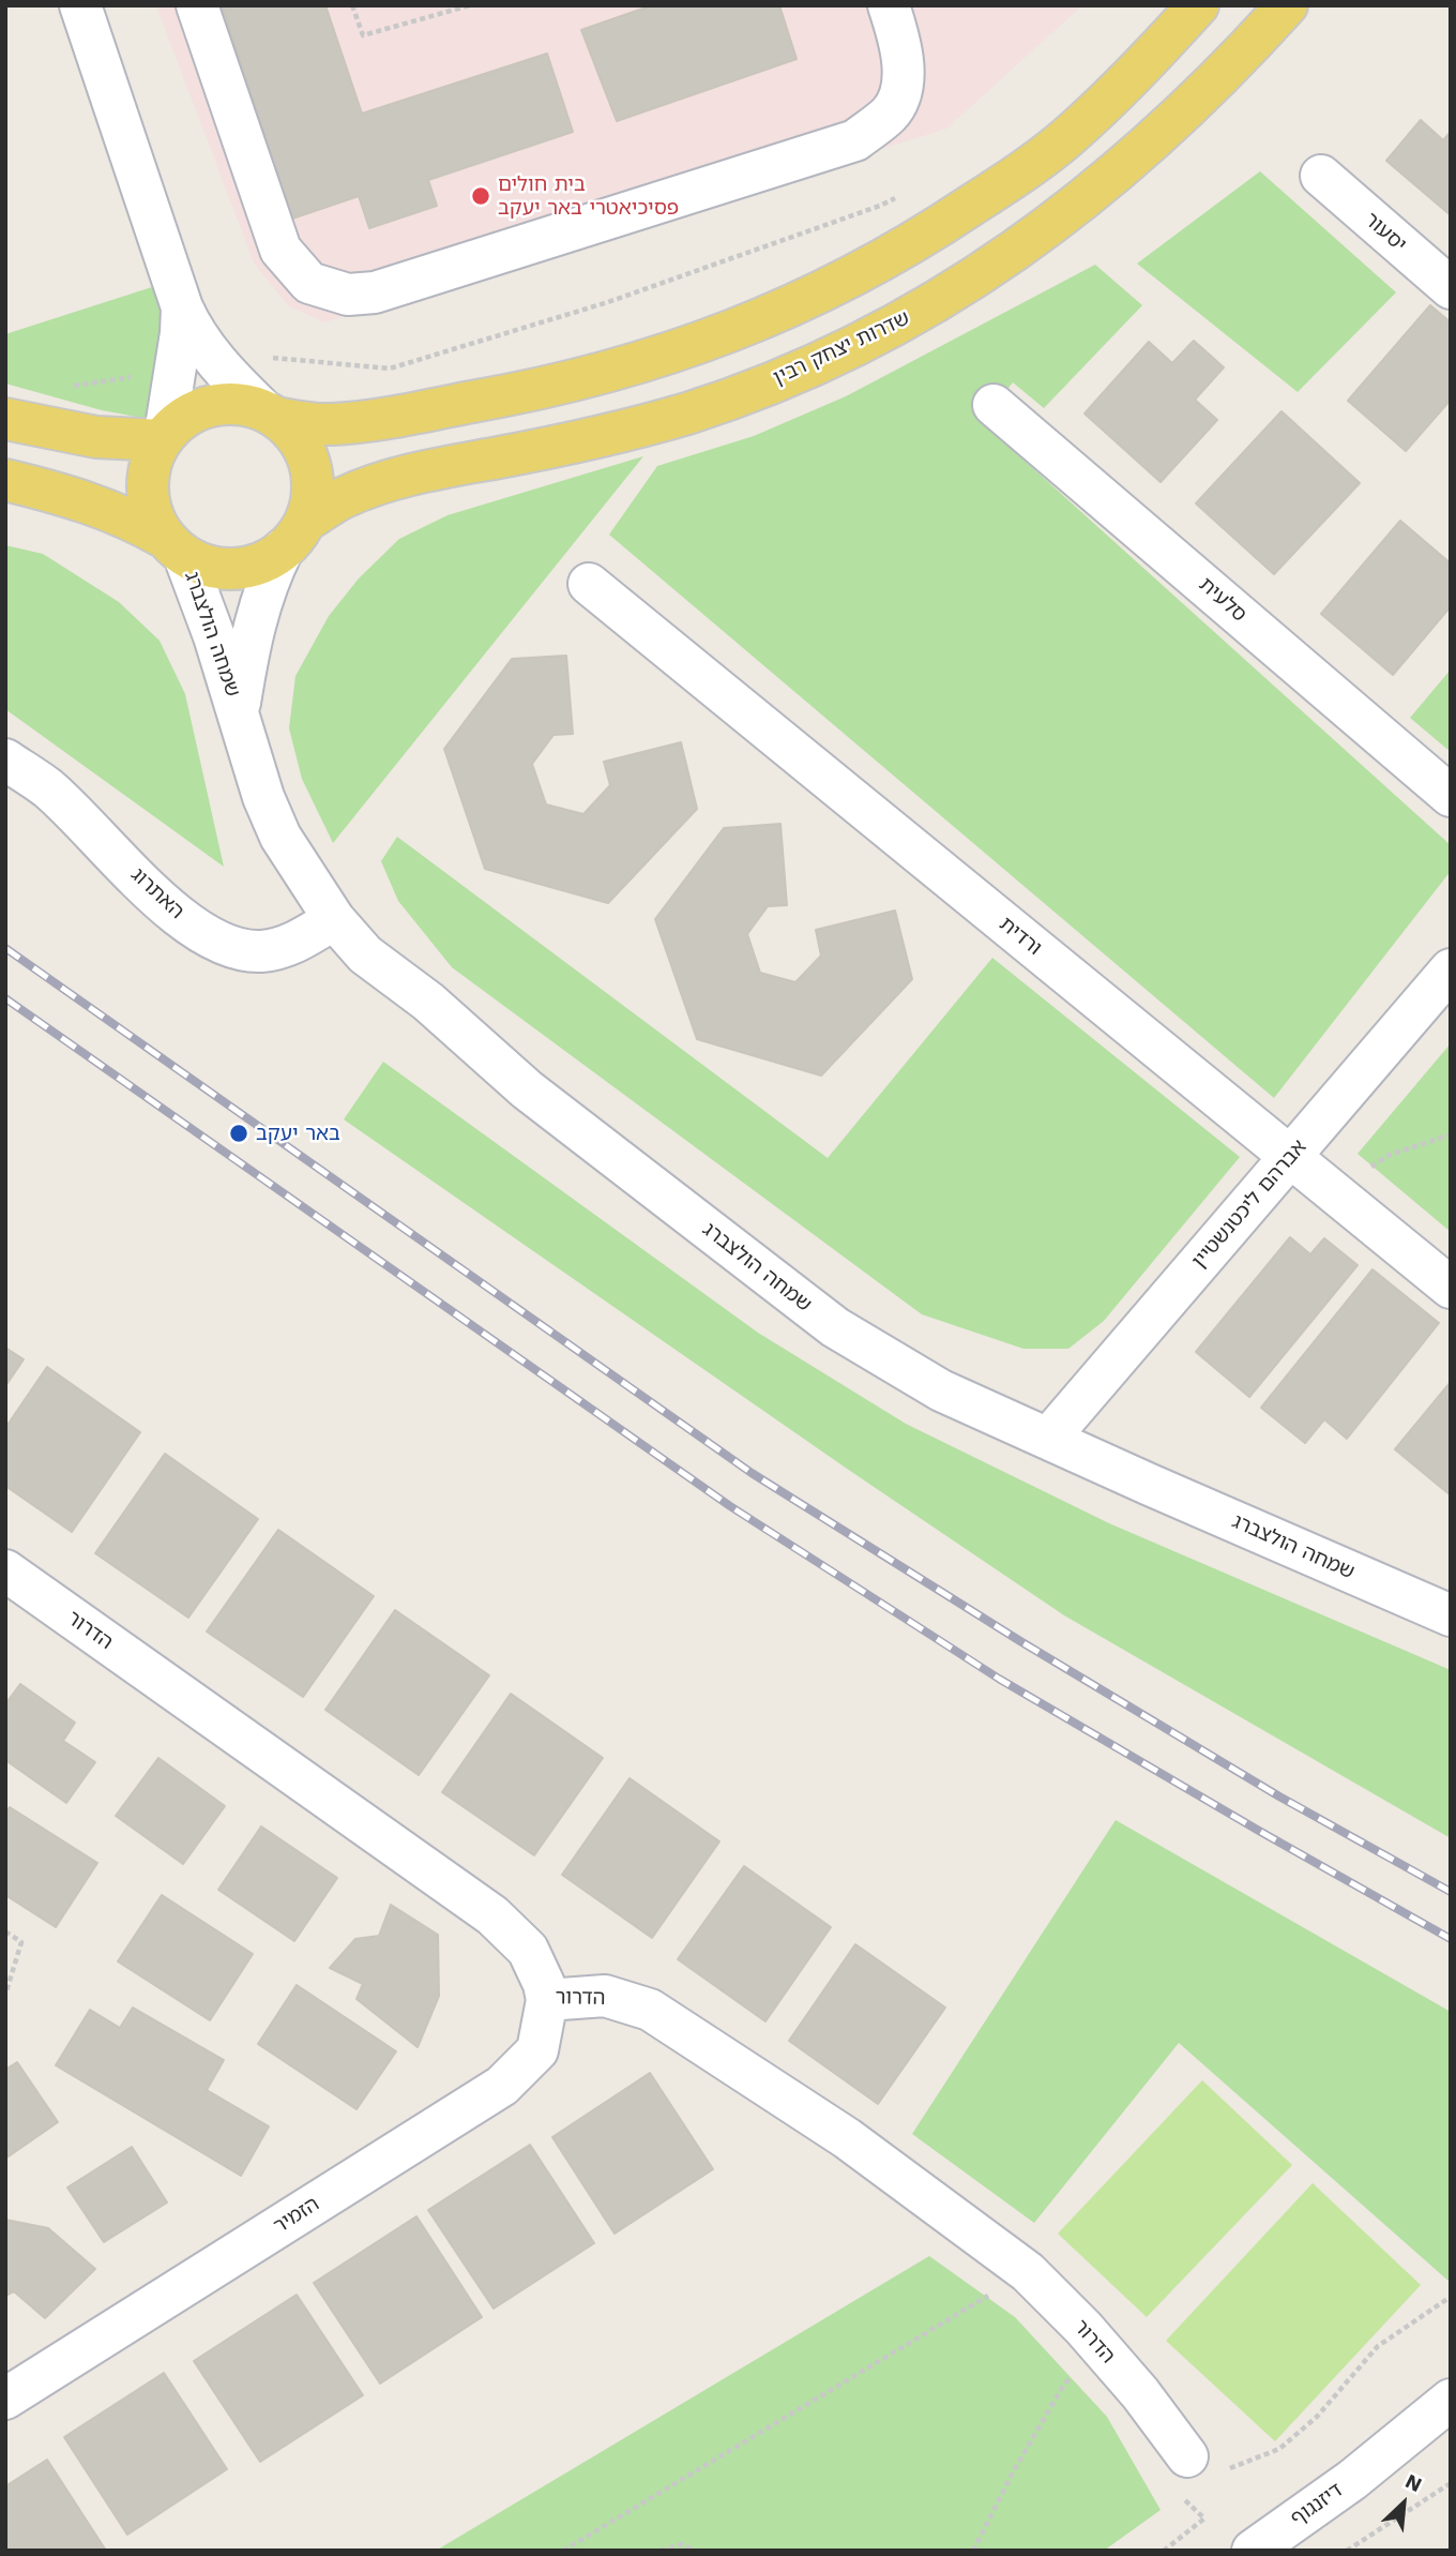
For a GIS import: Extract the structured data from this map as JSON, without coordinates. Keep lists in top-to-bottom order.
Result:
{
  "streets": {
    "main road": ["שדרות יצחק רבין"],
    "street": [
      "יסעור",
      "סלעית",
      "שמחה הולצברג",
      "האתרוג",
      "ורדית",
      "אברהם ליכטנשטיין",
      "הדרור",
      "הזמיר",
      "דיזנגוף"
    ]
  },
  "crossings": [
    ["שדרות יצחק רבין", "שמחה הולצברג"],
    ["שמחה הולצברג", "האתרוג"],
    ["שמחה הולצברג", "אברהם ליכטנשטיין"],
    ["ורדית", "אברהם ליכטנשטיין"],
    ["הדרור", "הזמיר"]
  ],
  "places": ["בית חולים פסיכיאטרי באר יעקב", "באר יעקב"],
  "north": "top right"
}
